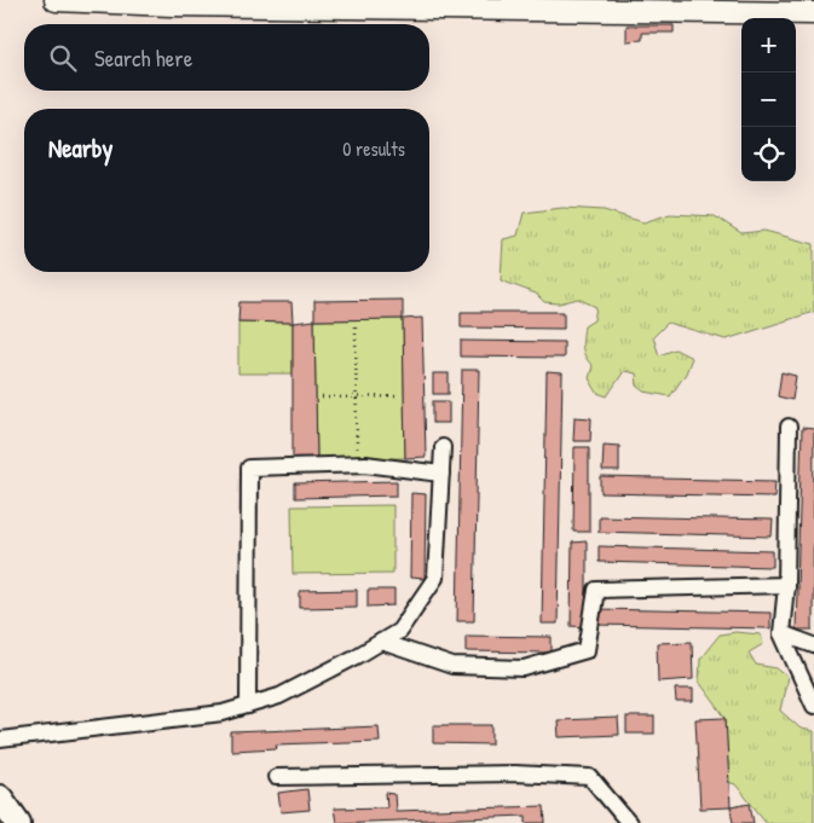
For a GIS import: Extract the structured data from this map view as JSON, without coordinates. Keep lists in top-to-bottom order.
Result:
{
  "page": {
    "map_buttons": ["+", "−"],
    "search": "Search here",
    "heading": ["Nearby", "0 results"]
  }
}
